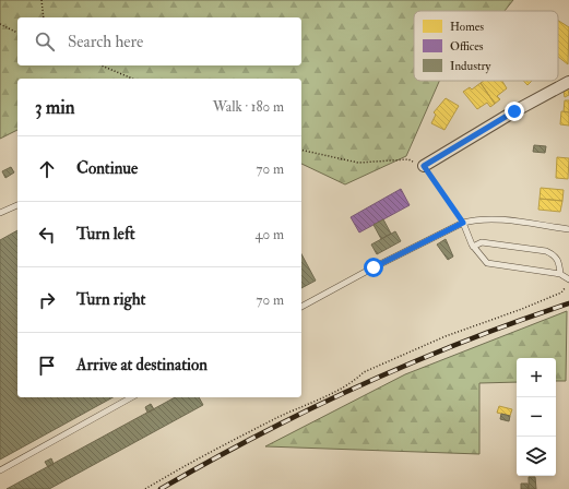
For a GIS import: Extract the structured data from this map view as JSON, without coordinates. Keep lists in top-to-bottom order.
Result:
{
  "legend": ["Homes", "Offices", "Industry"],
  "page": {
    "search": "Search here",
    "heading": ["3 min", "Walk · 180 m"],
    "list": [
      ["Continue", "70 m"],
      ["Turn left", "40 m"],
      ["Turn right", "70 m"],
      "Arrive at destination"
    ],
    "map_buttons": ["+", "−"]
  }
}
